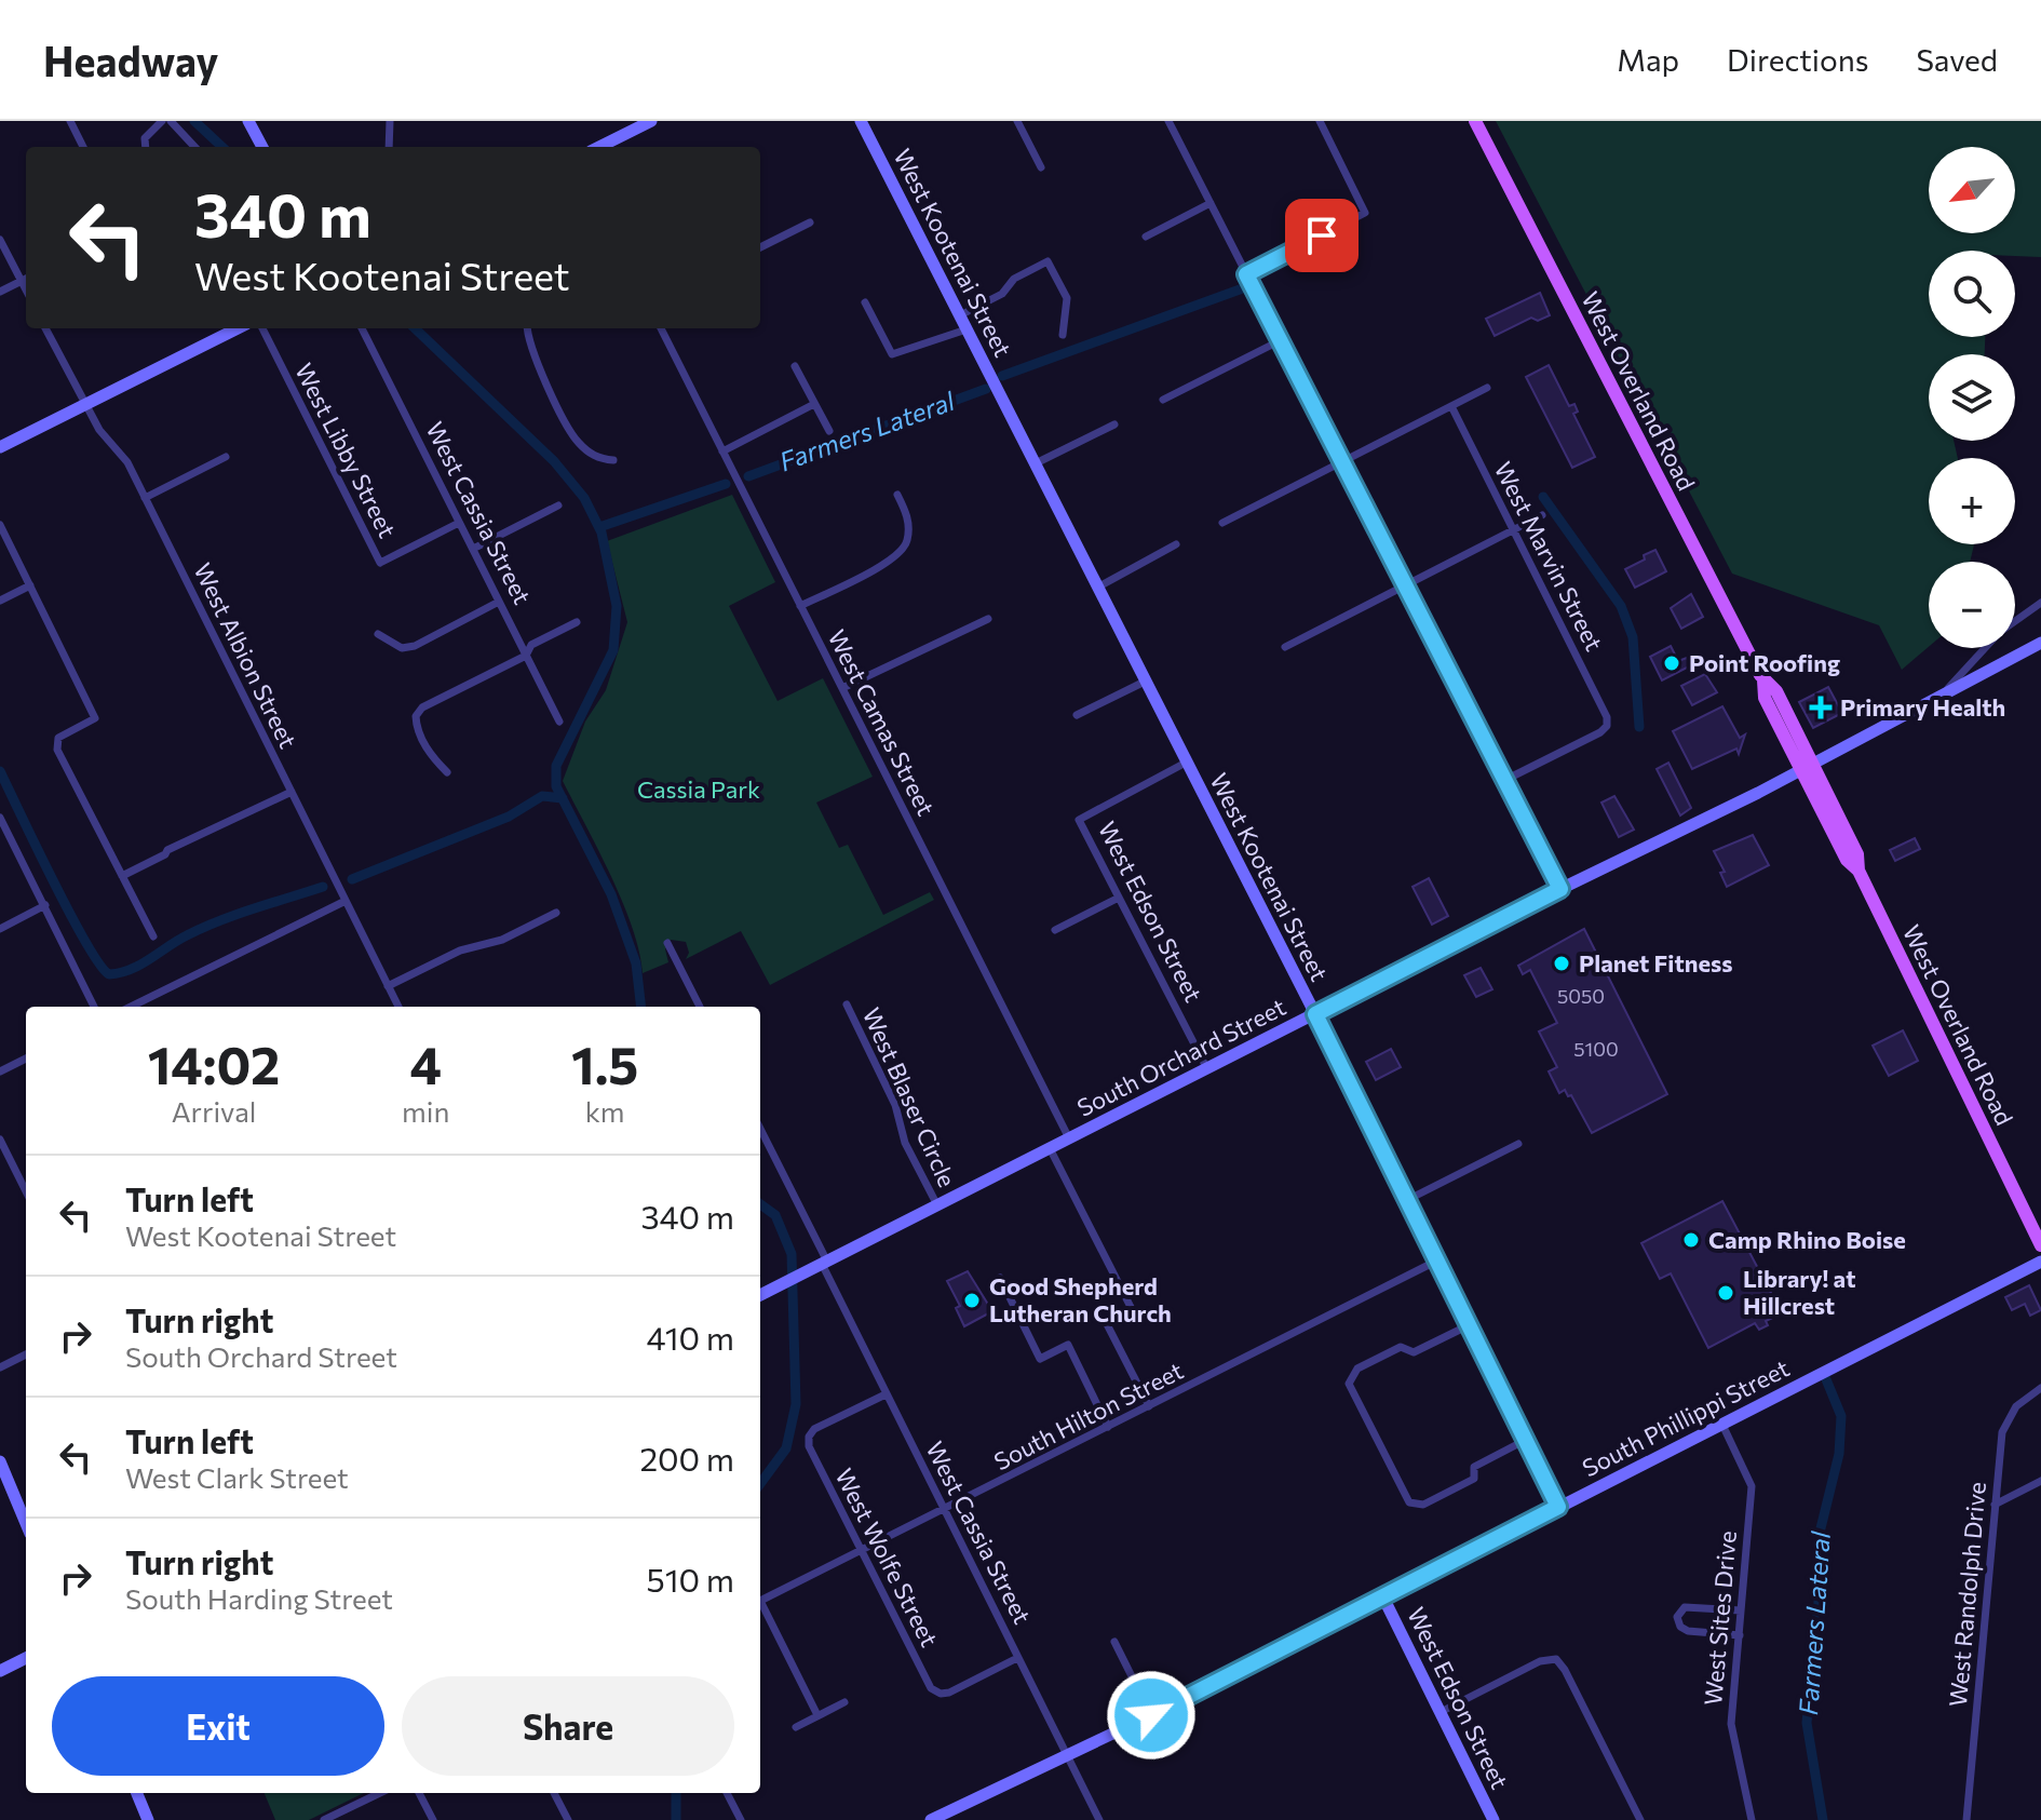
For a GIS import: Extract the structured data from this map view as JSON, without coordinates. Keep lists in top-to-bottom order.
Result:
{
  "streets": {
    "main road": ["West Overland Road"],
    "street": [
      "West Kootenai Street",
      "West Libby Street",
      "West Cassia Street",
      "West Marvin Street",
      "West Albion Street",
      "West Camas Street",
      "West Edson Street",
      "South Orchard Street",
      "West Blaser Circle",
      "South Hilton Street",
      "South Phillippi Street",
      "West Wolfe Street",
      "West Randolph Drive",
      "West Sites Drive"
    ]
  },
  "crossings": [
    ["West Kootenai Street", "West Edson Street"],
    ["West Kootenai Street", "South Orchard Street"],
    ["West Kootenai Street", "South Hilton Street"],
    ["West Kootenai Street", "South Phillippi Street"],
    ["West Overland Road", "South Orchard Street"],
    ["West Libby Street", "West Cassia Street"],
    ["West Cassia Street", "South Orchard Street"],
    ["West Cassia Street", "South Hilton Street"],
    ["West Cassia Street", "South Phillippi Street"],
    ["West Cassia Street", "West Wolfe Street"],
    ["West Camas Street", "South Orchard Street"],
    ["West Edson Street", "South Orchard Street"],
    ["West Edson Street", "South Phillippi Street"],
    ["South Orchard Street", "West Blaser Circle"],
    ["South Hilton Street", "West Wolfe Street"],
    ["South Phillippi Street", "West Sites Drive"]
  ],
  "water": ["Farmers Lateral"],
  "parks": ["Cassia Park"],
  "places": {
    "other": [
      "Point Roofing",
      "Planet Fitness",
      "Camp Rhino Boise",
      "Library! at Hillcrest",
      "Good Shepherd Lutheran Church"
    ],
    "health": ["Primary Health"]
  },
  "house_numbers": ["5050", "5100"],
  "north": "bottom left",
  "page": {
    "header": "Headway",
    "nav": ["Map", "Directions", "Saved"],
    "map_buttons": ["+", "−"],
    "turn": ["340 m", "West Kootenai Street"],
    "eta": [
      "14:02",
      "Arrival",
      "4",
      "min",
      "1.5",
      "km"
    ],
    "list": [
      {
        "name": "Turn left",
        "note": "West Kootenai Street",
        "value": "340 m"
      },
      {
        "name": "Turn right",
        "note": "South Orchard Street",
        "value": "410 m"
      },
      {
        "name": "Turn left",
        "note": "West Clark Street",
        "value": "200 m"
      },
      {
        "name": "Turn right",
        "note": "South Harding Street",
        "value": "510 m"
      }
    ],
    "buttons": ["Exit", "Share"]
  }
}
